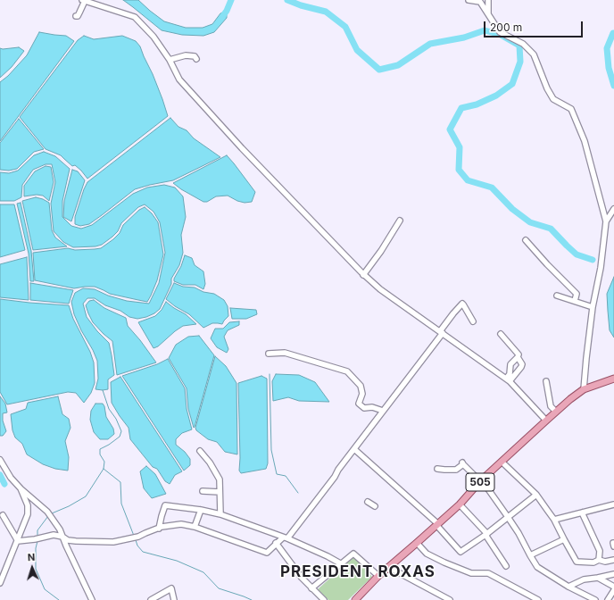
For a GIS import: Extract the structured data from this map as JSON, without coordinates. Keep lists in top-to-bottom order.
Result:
{
  "streets": {
    "main road": ["505"]
  },
  "districts": ["PRESIDENT ROXAS"],
  "scale_bar": "200 m",
  "north": "top"
}
